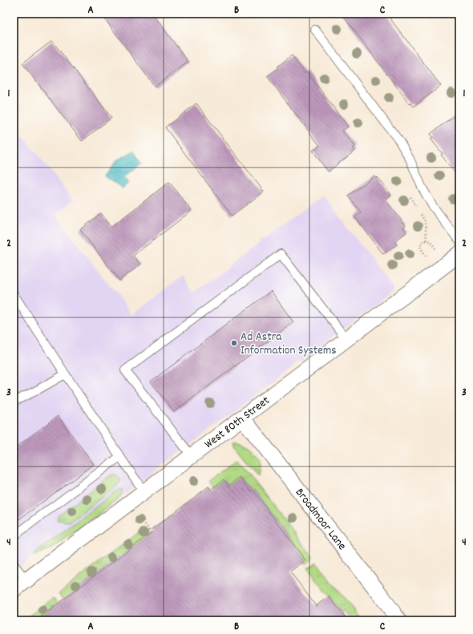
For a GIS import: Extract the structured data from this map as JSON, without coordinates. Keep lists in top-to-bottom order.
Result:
{
  "streets": {
    "street": ["West 80th Street", "Broadmoor Lane"]
  },
  "crossings": [
    ["West 80th Street", "Broadmoor Lane"]
  ],
  "places": ["Ad Astra Information Systems"],
  "grid": {
    "columns": ["A", "B", "C"],
    "rows": [
      "1",
      "2",
      "3",
      "4"
    ]
  }
}
